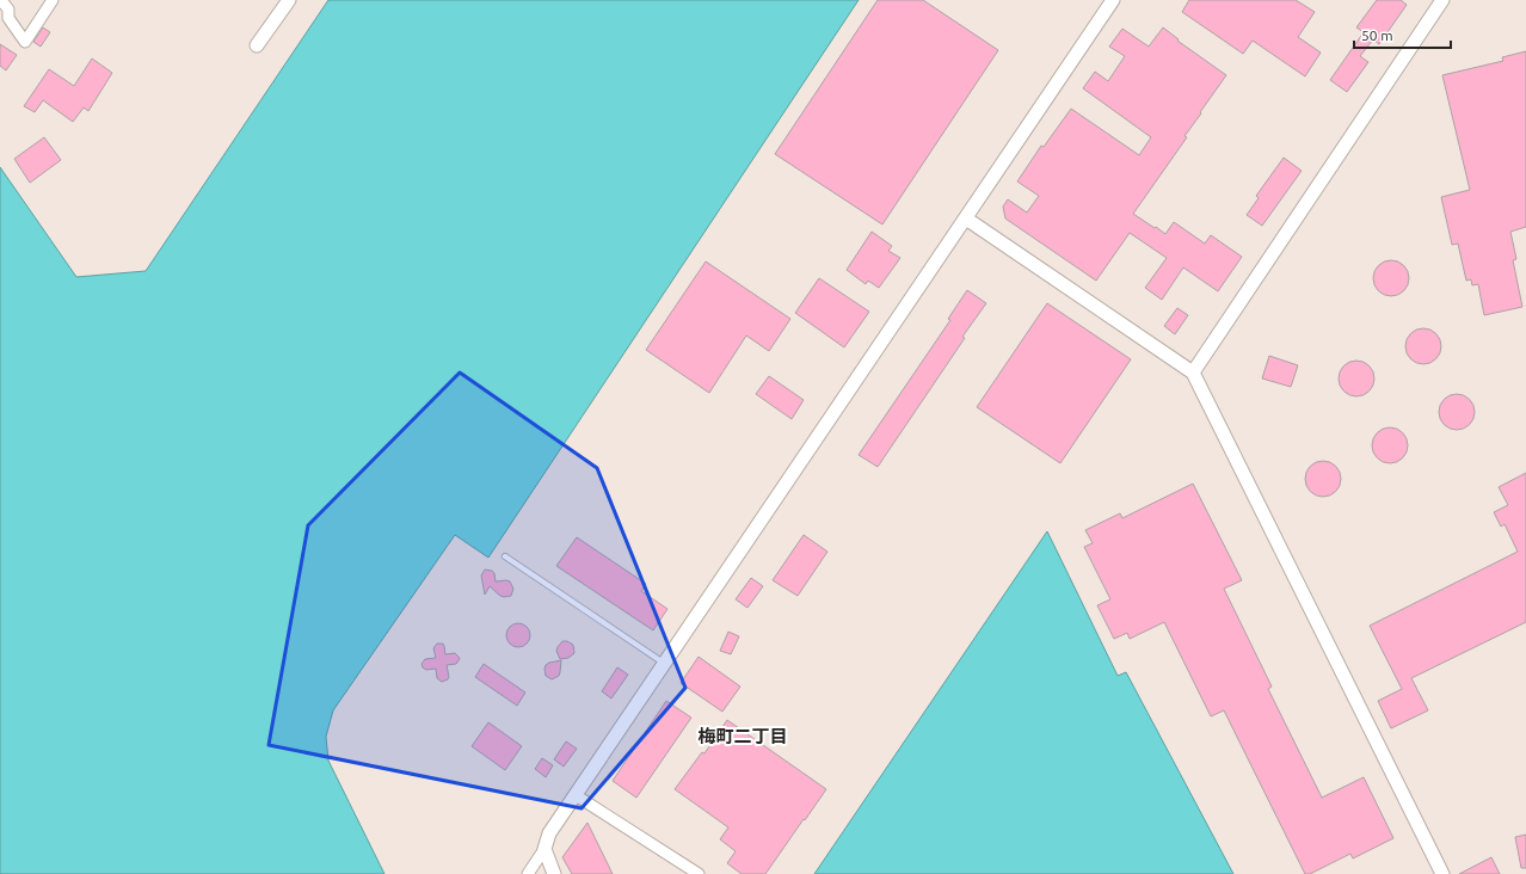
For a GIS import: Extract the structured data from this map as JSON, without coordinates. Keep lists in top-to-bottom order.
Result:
{
  "districts": ["梅町二丁目"],
  "scale_bar": "50 m"
}
